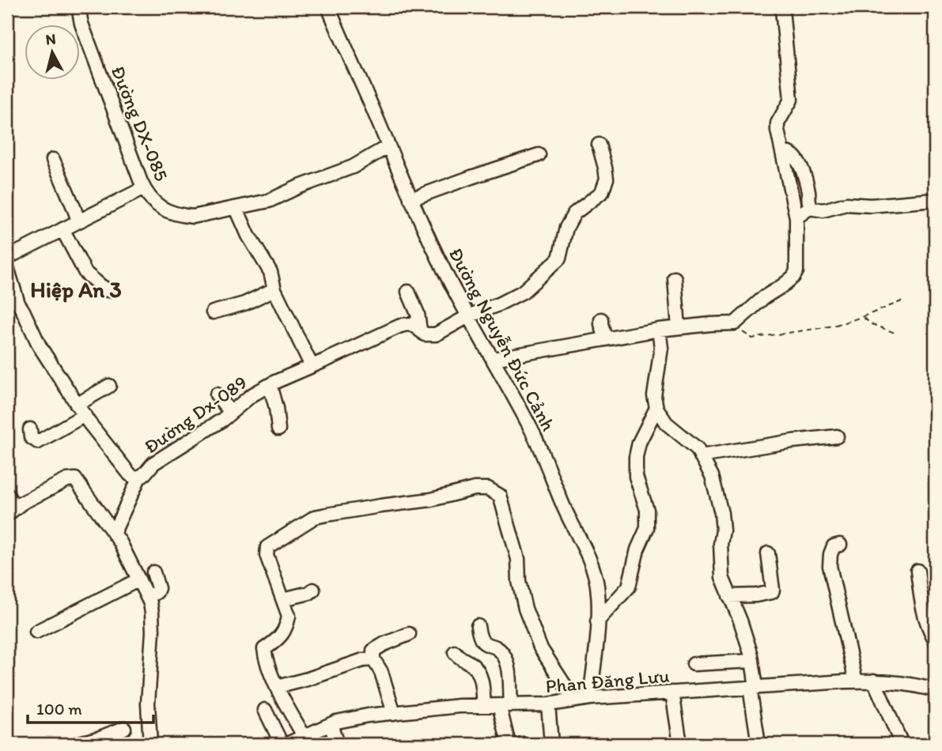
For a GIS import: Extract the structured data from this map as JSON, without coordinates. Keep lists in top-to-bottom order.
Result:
{
  "streets": {
    "street": [
      "Đường DX-085",
      "Đường Nguyễn Đức Cảnh",
      "Đường Dx-089",
      "Phan Đăng Lưu"
    ]
  },
  "crossings": [
    ["Đường DX-085", "Đường Nguyễn Đức Cảnh"],
    ["Đường Nguyễn Đức Cảnh", "Đường Dx-089"],
    ["Đường Nguyễn Đức Cảnh", "Phan Đăng Lưu"]
  ],
  "districts": ["Hiệp An 3"],
  "scale_bar": "100 m",
  "north": "top"
}
